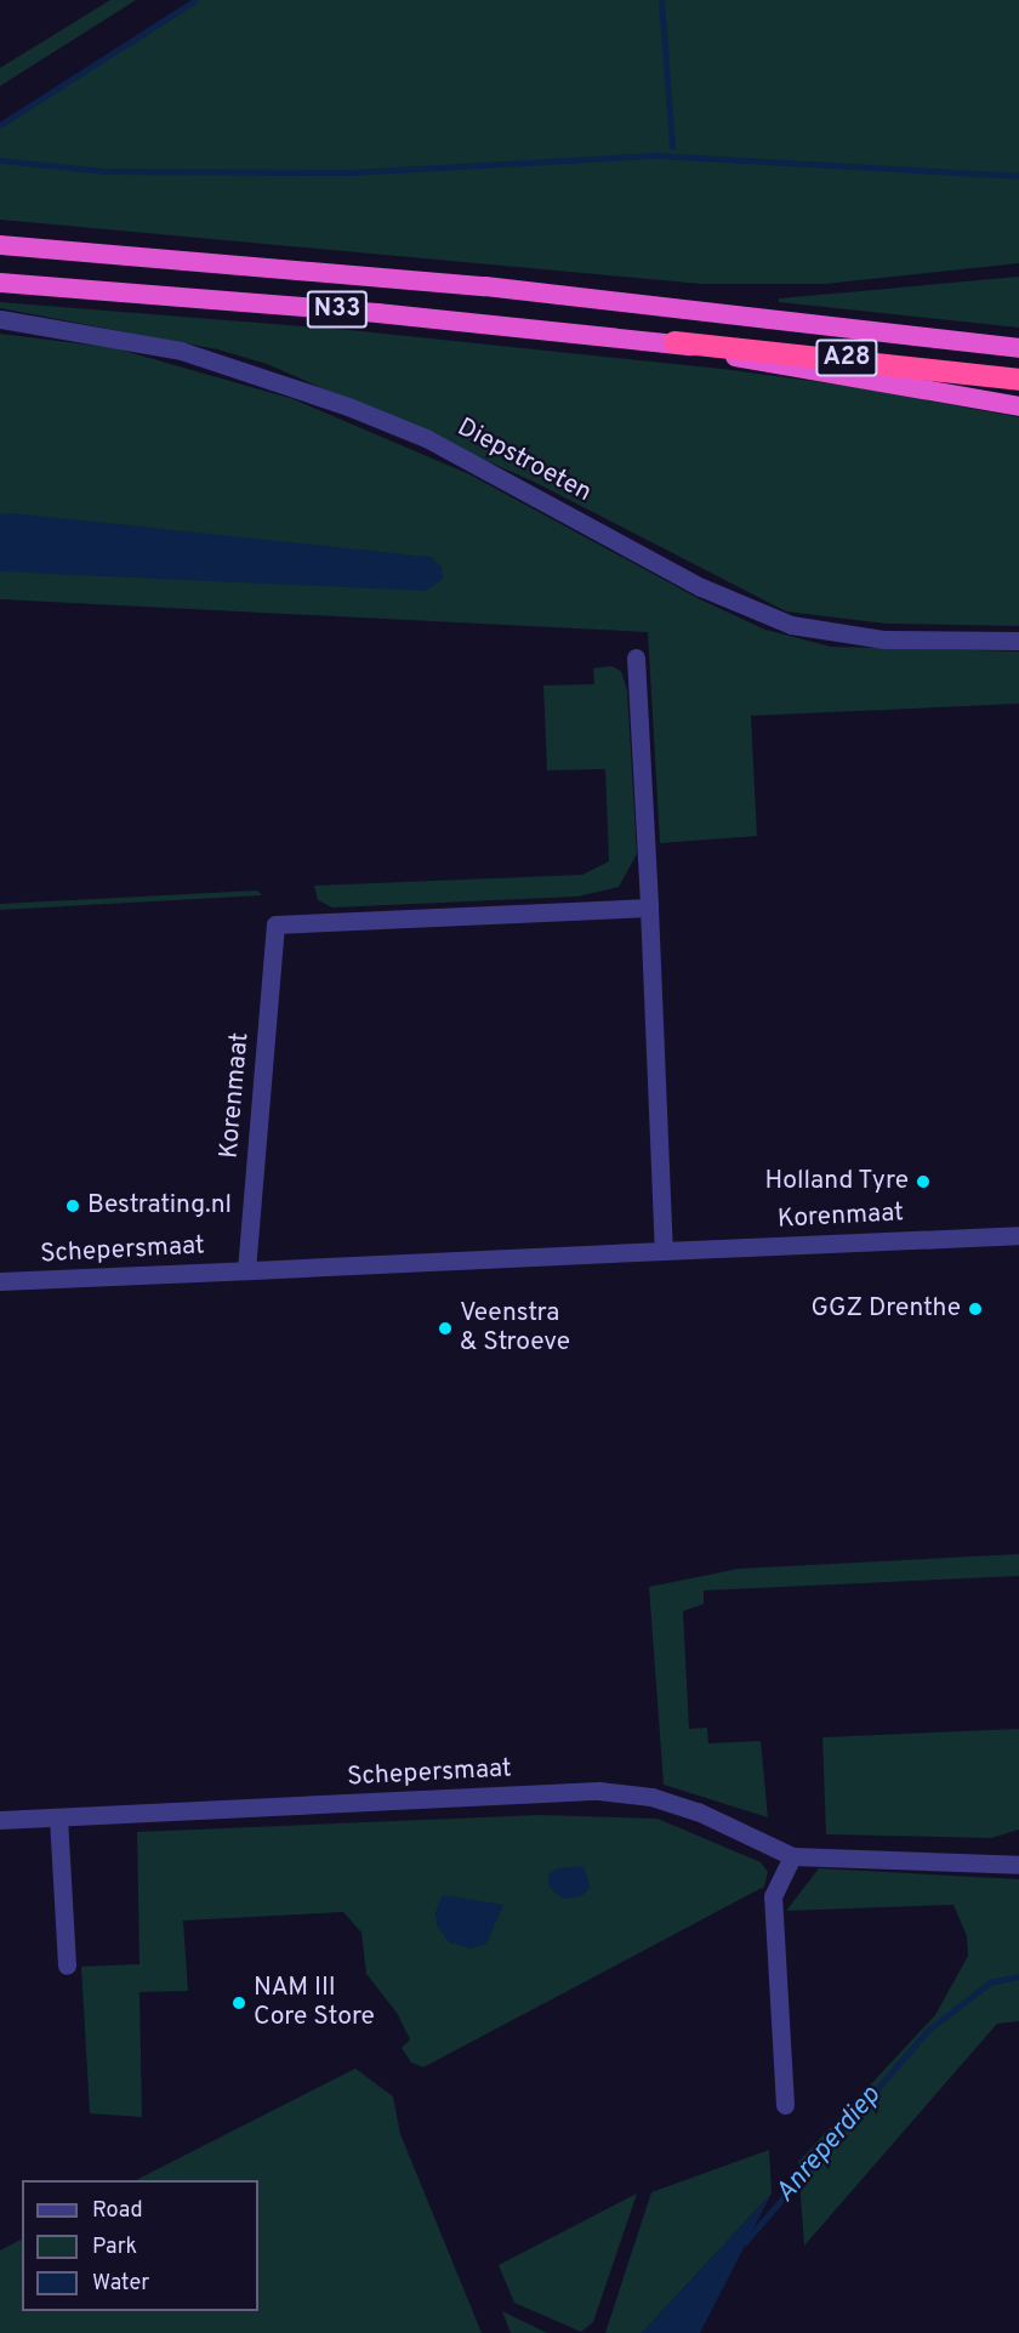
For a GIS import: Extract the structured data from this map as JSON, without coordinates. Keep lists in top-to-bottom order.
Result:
{
  "streets": {
    "highway": ["N33", "A28"],
    "street": ["Diepstroeten", "Korenmaat", "Schepersmaat"]
  },
  "crossings": [
    ["N33", "A28"],
    ["Korenmaat", "Schepersmaat"]
  ],
  "water": ["Anreperdiep"],
  "places": [
    "Holland Tyre",
    "Bestrating.nl",
    "GGZ Drenthe",
    "Veenstra & Stroeve",
    "NAM III Core Store"
  ],
  "legend": ["Road", "Park", "Water"]
}
